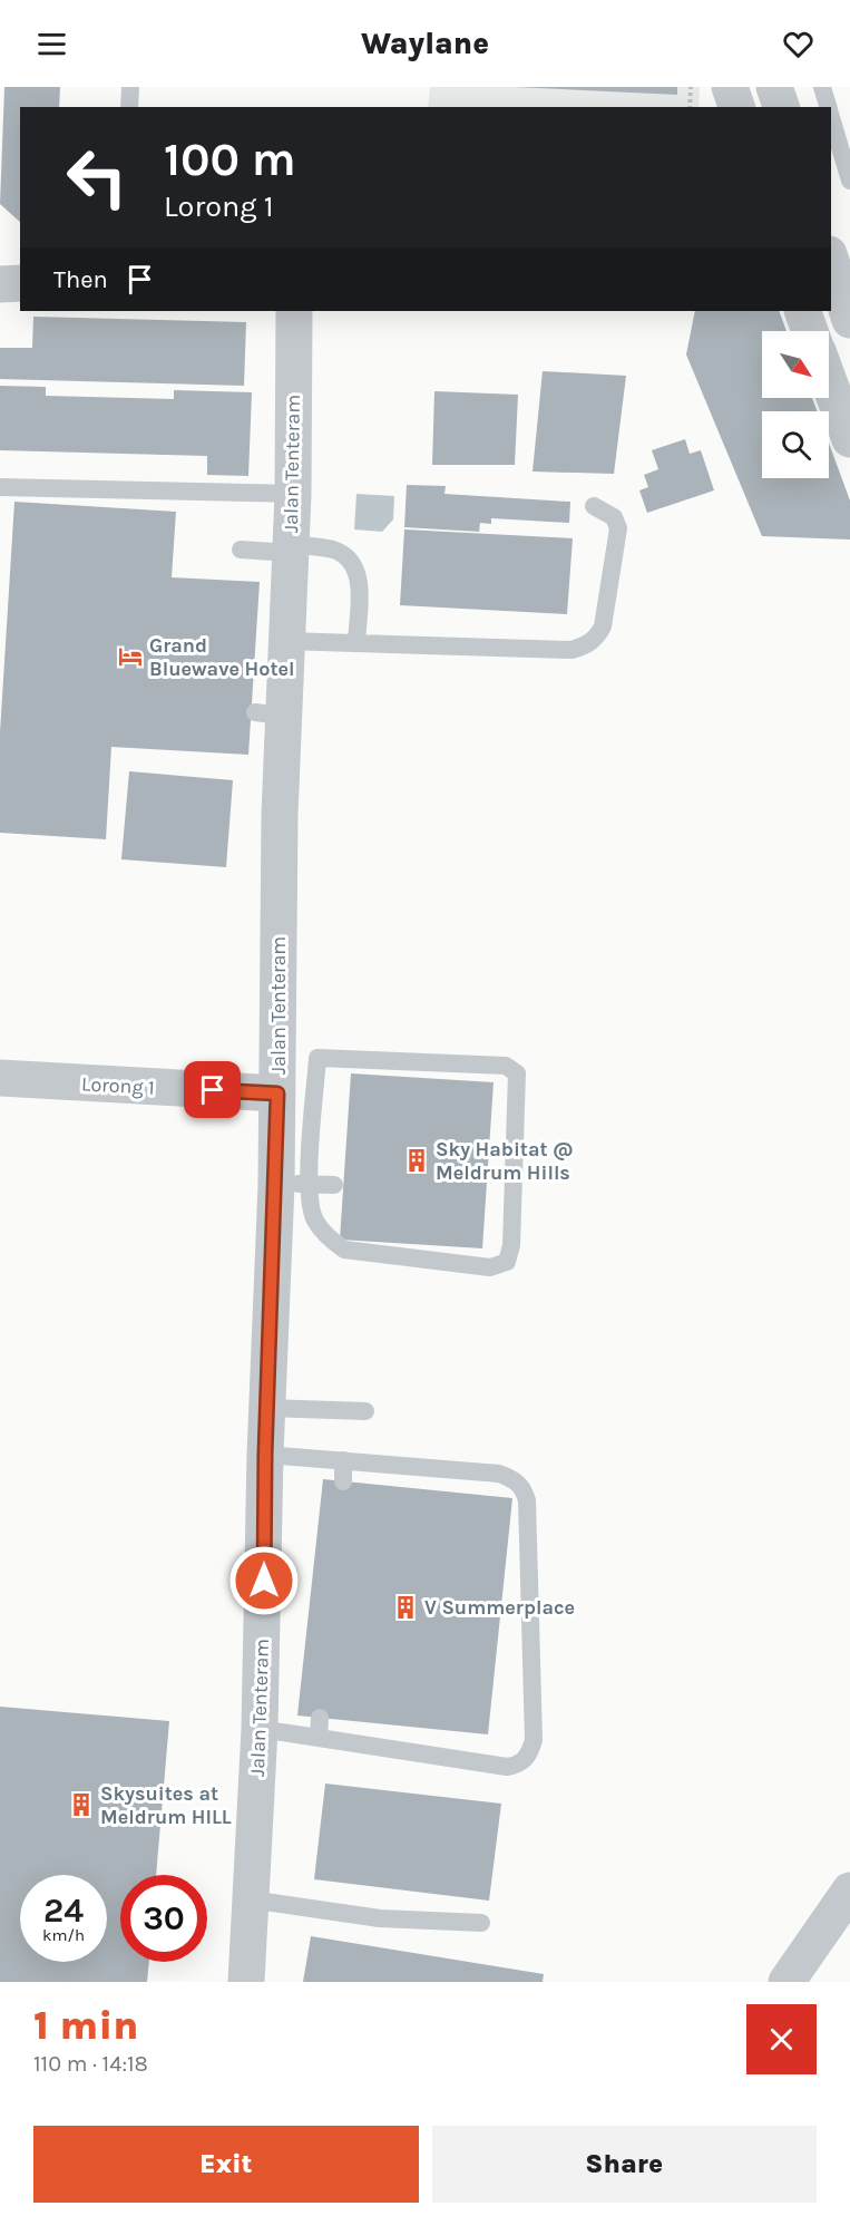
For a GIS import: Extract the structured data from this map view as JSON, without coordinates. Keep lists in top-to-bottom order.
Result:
{
  "streets": {
    "street": ["Jalan Tenteram", "Lorong 1"]
  },
  "crossings": [
    ["Jalan Tenteram", "Lorong 1"]
  ],
  "places": {
    "hotel": ["Grand Bluewave Hotel"],
    "building": ["Sky Habitat @ Meldrum Hills", "V Summerplace", "Skysuites at Meldrum HILL"]
  },
  "north": "bottom right",
  "page": {
    "header": "Waylane",
    "turn": ["100 m", "Lorong 1"],
    "then": "Then",
    "speed": "24 km/h",
    "limit": "30",
    "heading": ["1 min", "110 m · 14:18"],
    "buttons": ["Exit", "Share"]
  }
}
